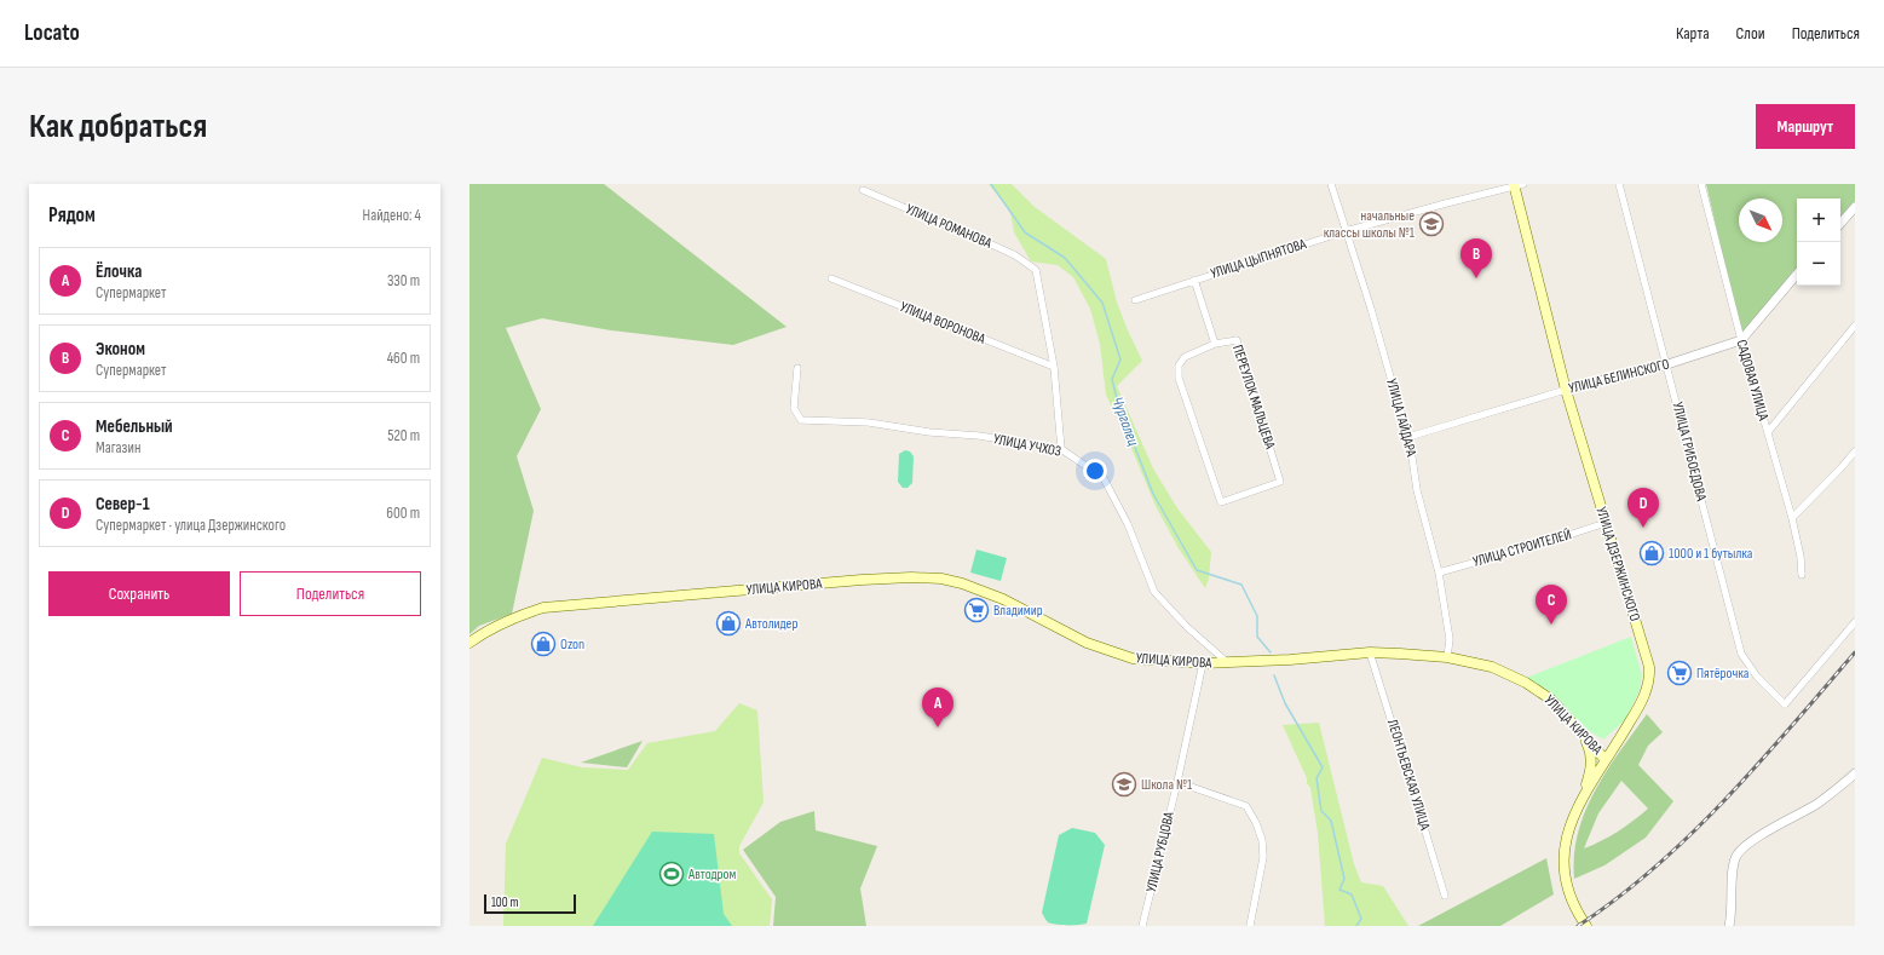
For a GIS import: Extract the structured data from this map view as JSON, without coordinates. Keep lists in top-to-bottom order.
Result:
{
  "streets": {
    "main road": ["УЛИЦА ДЗЕРЖИНСКОГО", "УЛИЦА КИРОВА"],
    "street": [
      "УЛИЦА РОМАНОВА",
      "УЛИЦА ЦЫПНЯТОВА",
      "УЛИЦА ВОРОНОВА",
      "УЛИЦА БЕЛИНСКОГО",
      "САДОВАЯ УЛИЦА",
      "ПЕРЕУЛОК МАЛЬЦЕВА",
      "УЛИЦА ГАЙДАРА",
      "УЛИЦА УЧХОЗ",
      "УЛИЦА ГРИБОЕДОВА",
      "УЛИЦА СТРОИТЕЛЕЙ",
      "ЛЕОНТЬЕВСКАЯ УЛИЦА",
      "УЛИЦА РУБЦОВА"
    ]
  },
  "crossings": [
    ["УЛИЦА РОМАНОВА", "УЛИЦА ВОРОНОВА"],
    ["УЛИЦА ЦЫПНЯТОВА", "ПЕРЕУЛОК МАЛЬЦЕВА"],
    ["УЛИЦА ЦЫПНЯТОВА", "УЛИЦА ГАЙДАРА"],
    ["УЛИЦА ЦЫПНЯТОВА", "УЛИЦА ДЗЕРЖИНСКОГО"],
    ["УЛИЦА БЕЛИНСКОГО", "САДОВАЯ УЛИЦА"],
    ["УЛИЦА БЕЛИНСКОГО", "УЛИЦА ГАЙДАРА"],
    ["УЛИЦА БЕЛИНСКОГО", "УЛИЦА ГРИБОЕДОВА"],
    ["УЛИЦА БЕЛИНСКОГО", "УЛИЦА ДЗЕРЖИНСКОГО"],
    ["УЛИЦА ГАЙДАРА", "УЛИЦА СТРОИТЕЛЕЙ"],
    ["УЛИЦА ГАЙДАРА", "УЛИЦА КИРОВА"],
    ["УЛИЦА УЧХОЗ", "УЛИЦА КИРОВА"],
    ["УЛИЦА СТРОИТЕЛЕЙ", "УЛИЦА ДЗЕРЖИНСКОГО"],
    ["УЛИЦА ДЗЕРЖИНСКОГО", "УЛИЦА КИРОВА"],
    ["УЛИЦА КИРОВА", "ЛЕОНТЬЕВСКАЯ УЛИЦА"],
    ["УЛИЦА КИРОВА", "УЛИЦА РУБЦОВА"]
  ],
  "water": ["Чургалец"],
  "places": {
    "school or university": ["начальные классы школы №1", "Школа №1"],
    "shop": ["1000 и 1 бутылка", "Автолидер", "Ozon"],
    "supermarket": ["Владимир", "Пятёрочка"],
    "sports": ["Автодром"]
  },
  "scale_bar": "100 m",
  "north": "bottom right",
  "page": {
    "header": "Locato",
    "nav": ["Карта", "Слои", "Поделиться"],
    "buttons": [
      "Маршрут",
      ["Сохранить", "Поделиться"]
    ],
    "title": "Как добраться",
    "heading": ["Рядом", "Найдено: 4"],
    "map_buttons": ["+", "−"],
    "pins": [
      "B",
      "D",
      "C",
      "A"
    ],
    "list": [
      {
        "mark": "A",
        "name": "Ёлочка",
        "note": "Супермаркет",
        "value": "330 m"
      },
      {
        "mark": "B",
        "name": "Эконом",
        "note": "Супермаркет",
        "value": "460 m"
      },
      {
        "mark": "C",
        "name": "Мебельный",
        "note": "Магазин",
        "value": "520 m"
      },
      {
        "mark": "D",
        "name": "Север-1",
        "note": "Супермаркет · улица Дзержинского",
        "value": "600 m"
      }
    ],
    "scale": "100 m"
  }
}
